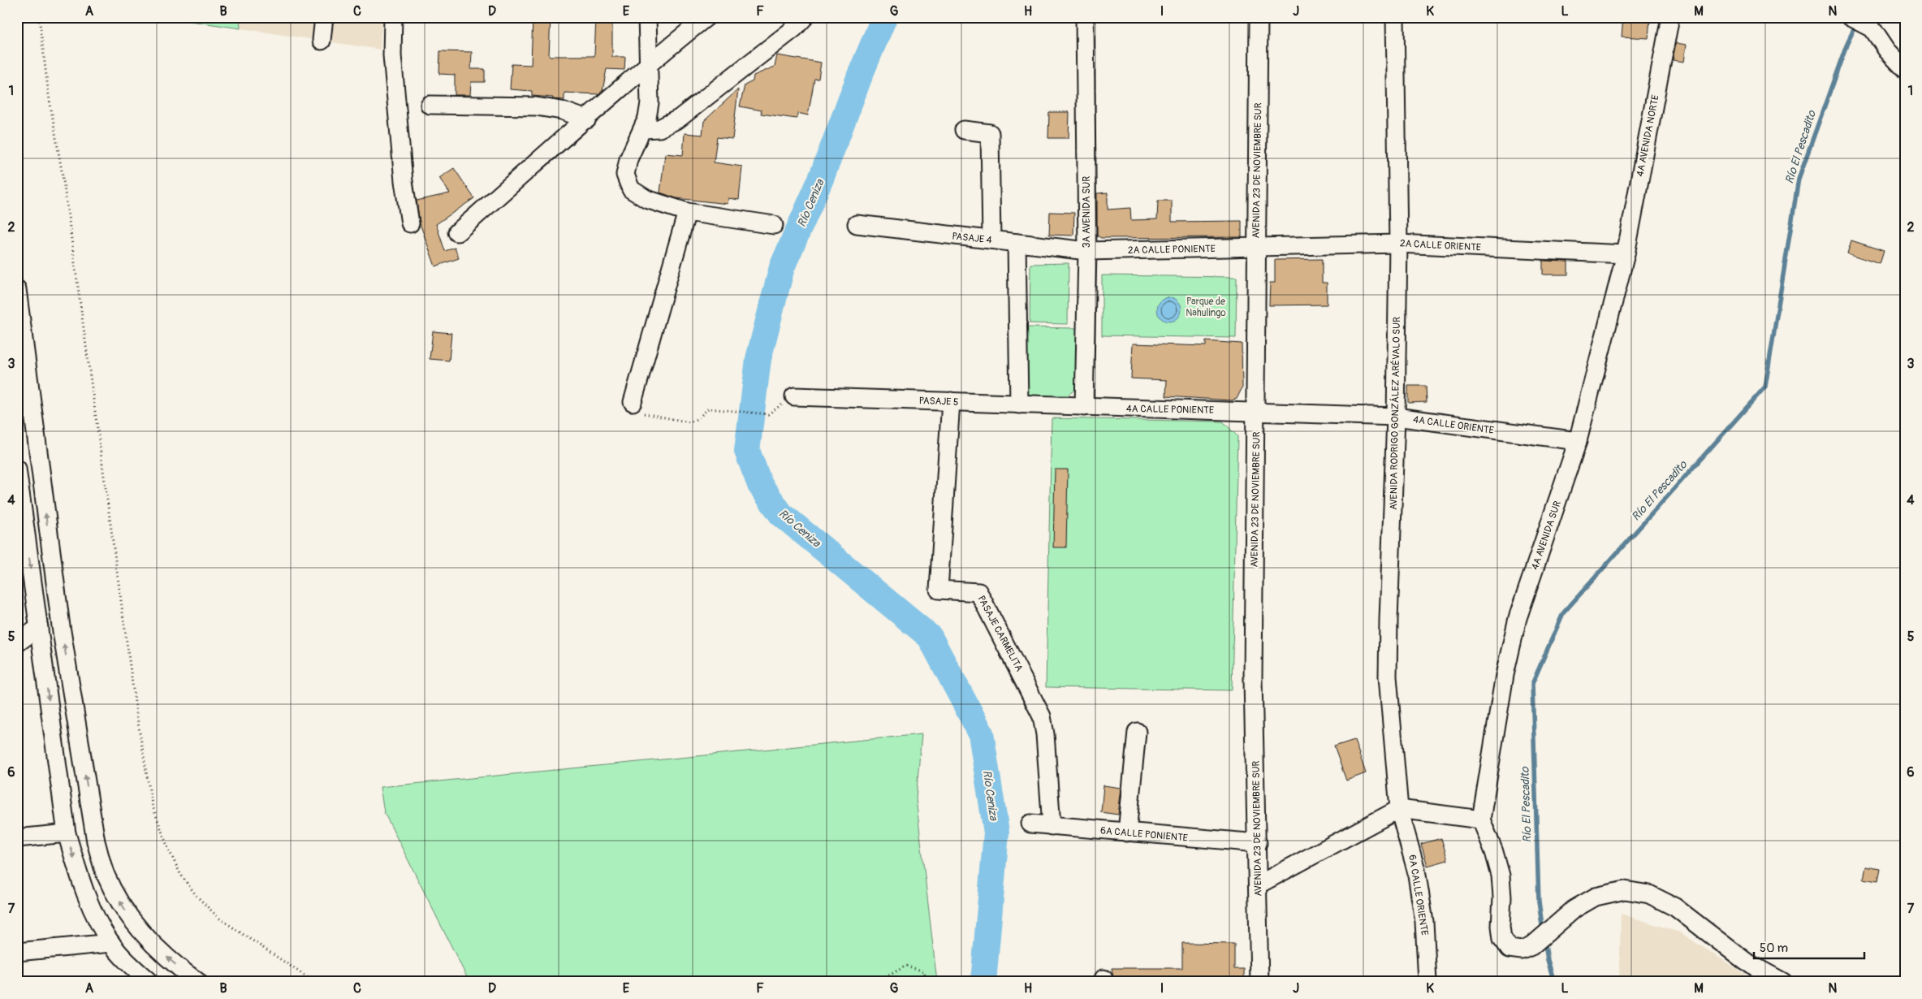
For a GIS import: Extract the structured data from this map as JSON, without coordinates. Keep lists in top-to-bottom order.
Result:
{
  "streets": {
    "street": [
      "4A AVENIDA NORTE",
      "AVENIDA 23 DE NOVIEMBRE SUR",
      "3A AVENIDA SUR",
      "PASAJE 4",
      "2A CALLE ORIENTE",
      "2A CALLE PONIENTE",
      "PASAJE 5",
      "4A CALLE PONIENTE",
      "AVENIDA RODRIGO GONZÁLEZ ARÉVALO SUR",
      "4A CALLE ORIENTE",
      "4A AVENIDA SUR",
      "PASAJE CARMELITA",
      "6A CALLE PONIENTE",
      "6A CALLE ORIENTE"
    ]
  },
  "crossings": [
    ["4A AVENIDA NORTE", "2A CALLE ORIENTE"],
    ["4A AVENIDA NORTE", "4A AVENIDA SUR"],
    ["AVENIDA 23 DE NOVIEMBRE SUR", "2A CALLE ORIENTE"],
    ["AVENIDA 23 DE NOVIEMBRE SUR", "2A CALLE PONIENTE"],
    ["AVENIDA 23 DE NOVIEMBRE SUR", "4A CALLE PONIENTE"],
    ["AVENIDA 23 DE NOVIEMBRE SUR", "4A CALLE ORIENTE"],
    ["AVENIDA 23 DE NOVIEMBRE SUR", "6A CALLE PONIENTE"],
    ["3A AVENIDA SUR", "PASAJE 4"],
    ["3A AVENIDA SUR", "2A CALLE PONIENTE"],
    ["3A AVENIDA SUR", "PASAJE 5"],
    ["3A AVENIDA SUR", "4A CALLE PONIENTE"],
    ["PASAJE 4", "2A CALLE PONIENTE"],
    ["2A CALLE ORIENTE", "2A CALLE PONIENTE"],
    ["2A CALLE ORIENTE", "AVENIDA RODRIGO GONZÁLEZ ARÉVALO SUR"],
    ["2A CALLE ORIENTE", "4A AVENIDA SUR"],
    ["PASAJE 5", "4A CALLE PONIENTE"],
    ["PASAJE 5", "PASAJE CARMELITA"],
    ["4A CALLE PONIENTE", "4A CALLE ORIENTE"],
    ["AVENIDA RODRIGO GONZÁLEZ ARÉVALO SUR", "4A CALLE ORIENTE"],
    ["AVENIDA RODRIGO GONZÁLEZ ARÉVALO SUR", "6A CALLE ORIENTE"],
    ["4A CALLE ORIENTE", "4A AVENIDA SUR"],
    ["PASAJE CARMELITA", "6A CALLE PONIENTE"]
  ],
  "water": ["Río El Pescadito", "Río Ceniza"],
  "parks": ["Parque de Nahulingo"],
  "scale_bar": "50 m",
  "grid": {
    "columns": [
      "A",
      "B",
      "C",
      "D",
      "E",
      "F",
      "G",
      "H",
      "I",
      "J",
      "K",
      "L",
      "M",
      "N"
    ],
    "rows": [
      "1",
      "2",
      "3",
      "4",
      "5",
      "6",
      "7"
    ]
  }
}
